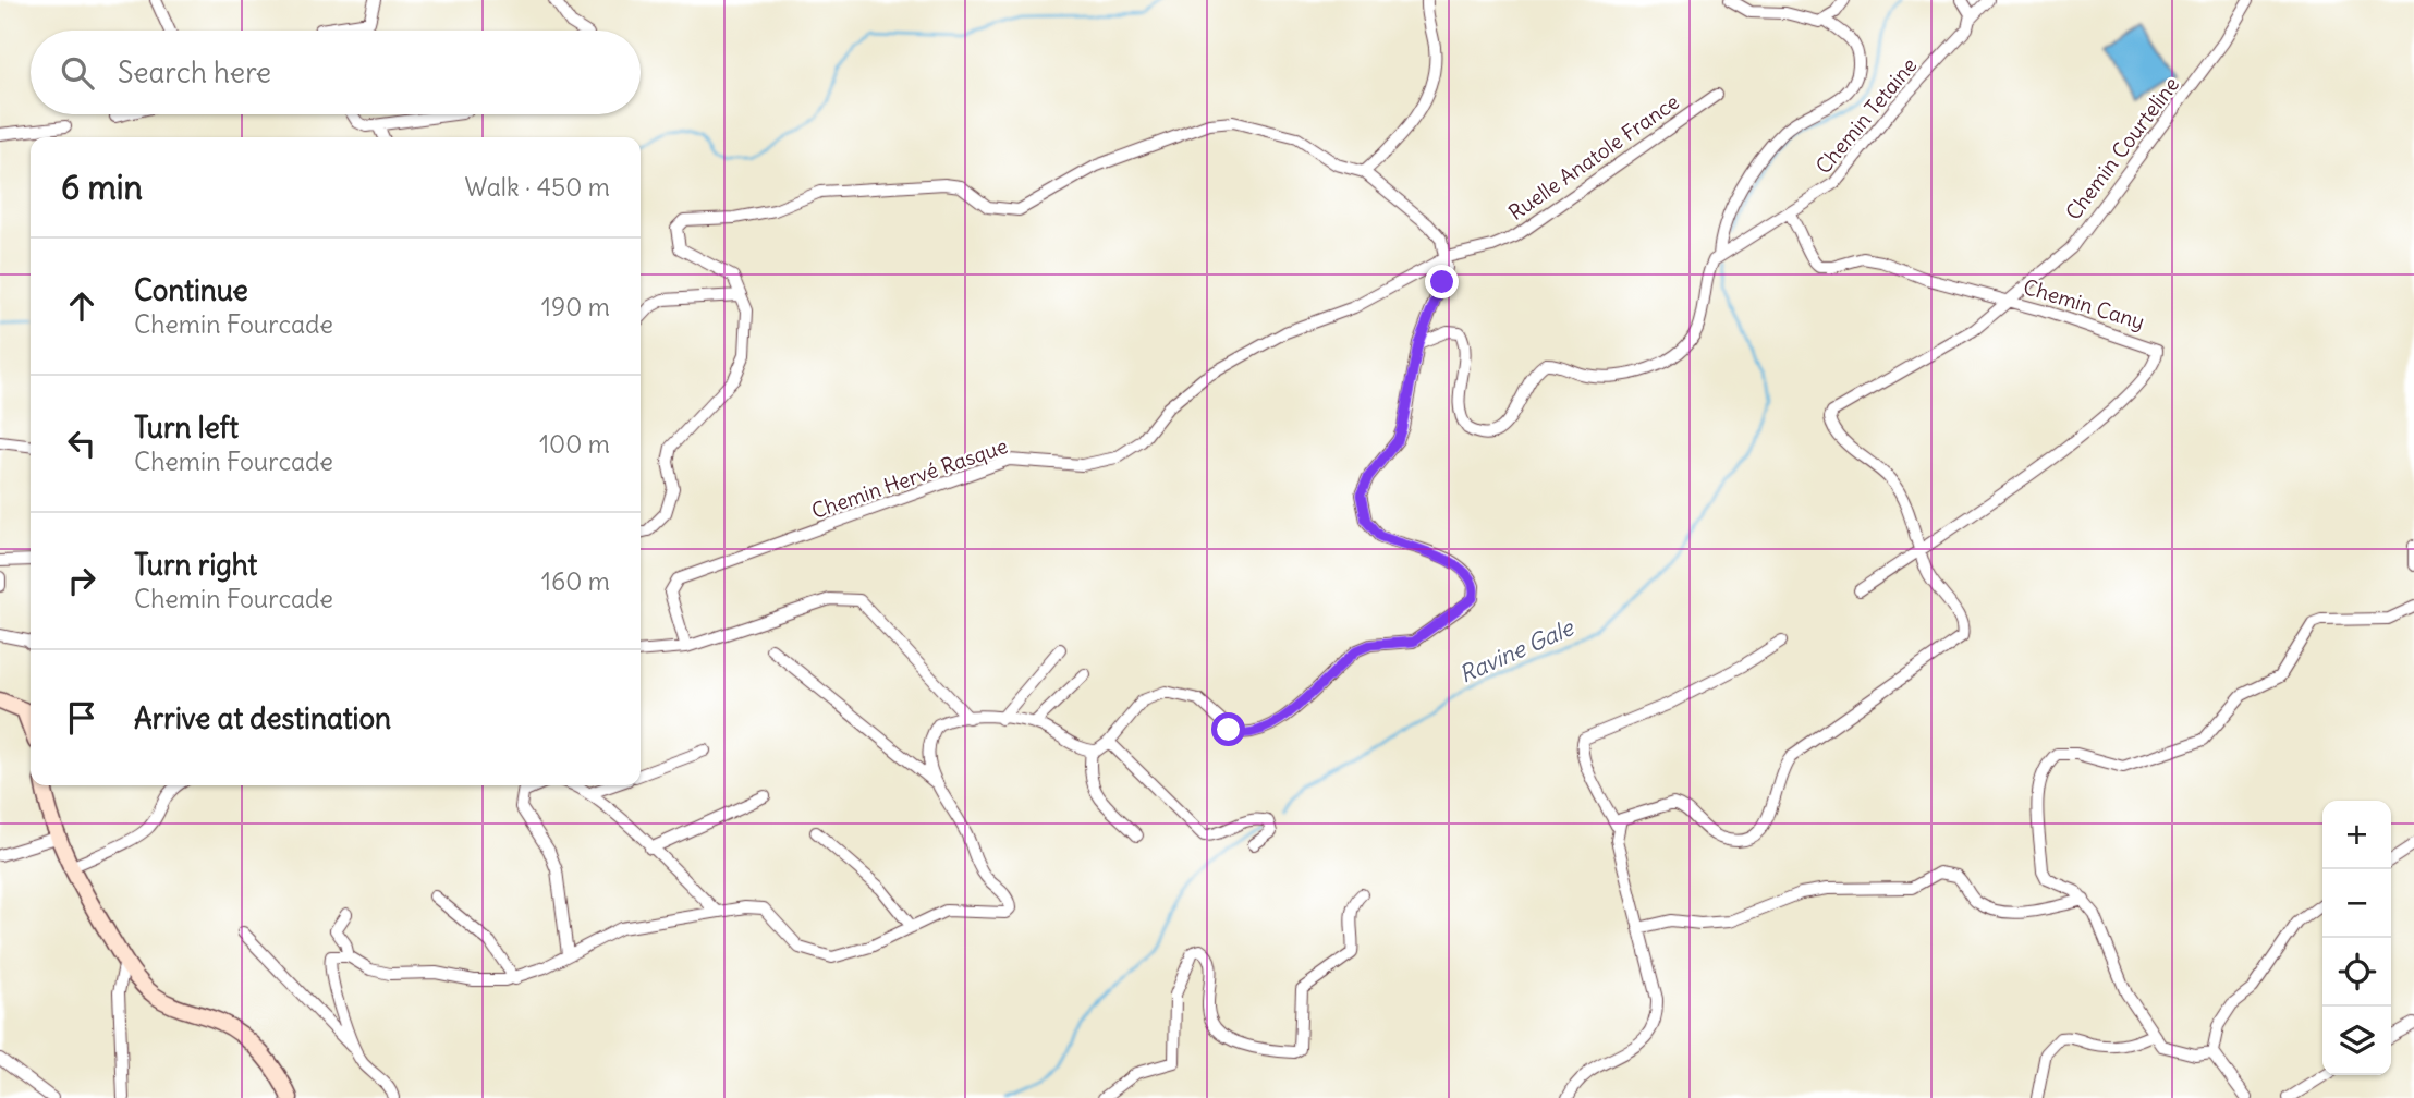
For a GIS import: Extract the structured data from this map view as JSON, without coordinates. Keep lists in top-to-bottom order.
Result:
{
  "streets": {
    "street": [
      "Chemin Tetaine",
      "Chemin Courteline",
      "Ruelle Anatole France",
      "Chemin Cany",
      "Chemin Hervé Rasque"
    ]
  },
  "crossings": [
    ["Chemin Tetaine", "Chemin Cany"],
    ["Chemin Courteline", "Chemin Cany"],
    ["Ruelle Anatole France", "Chemin Hervé Rasque"]
  ],
  "water": ["Ravine Gale"],
  "page": {
    "search": "Search here",
    "heading": ["6 min", "Walk · 450 m"],
    "list": [
      ["Continue", "Chemin Fourcade", "190 m"],
      ["Turn left", "Chemin Fourcade", "100 m"],
      ["Turn right", "Chemin Fourcade", "160 m"],
      "Arrive at destination"
    ],
    "map_buttons": ["+", "−"]
  }
}
